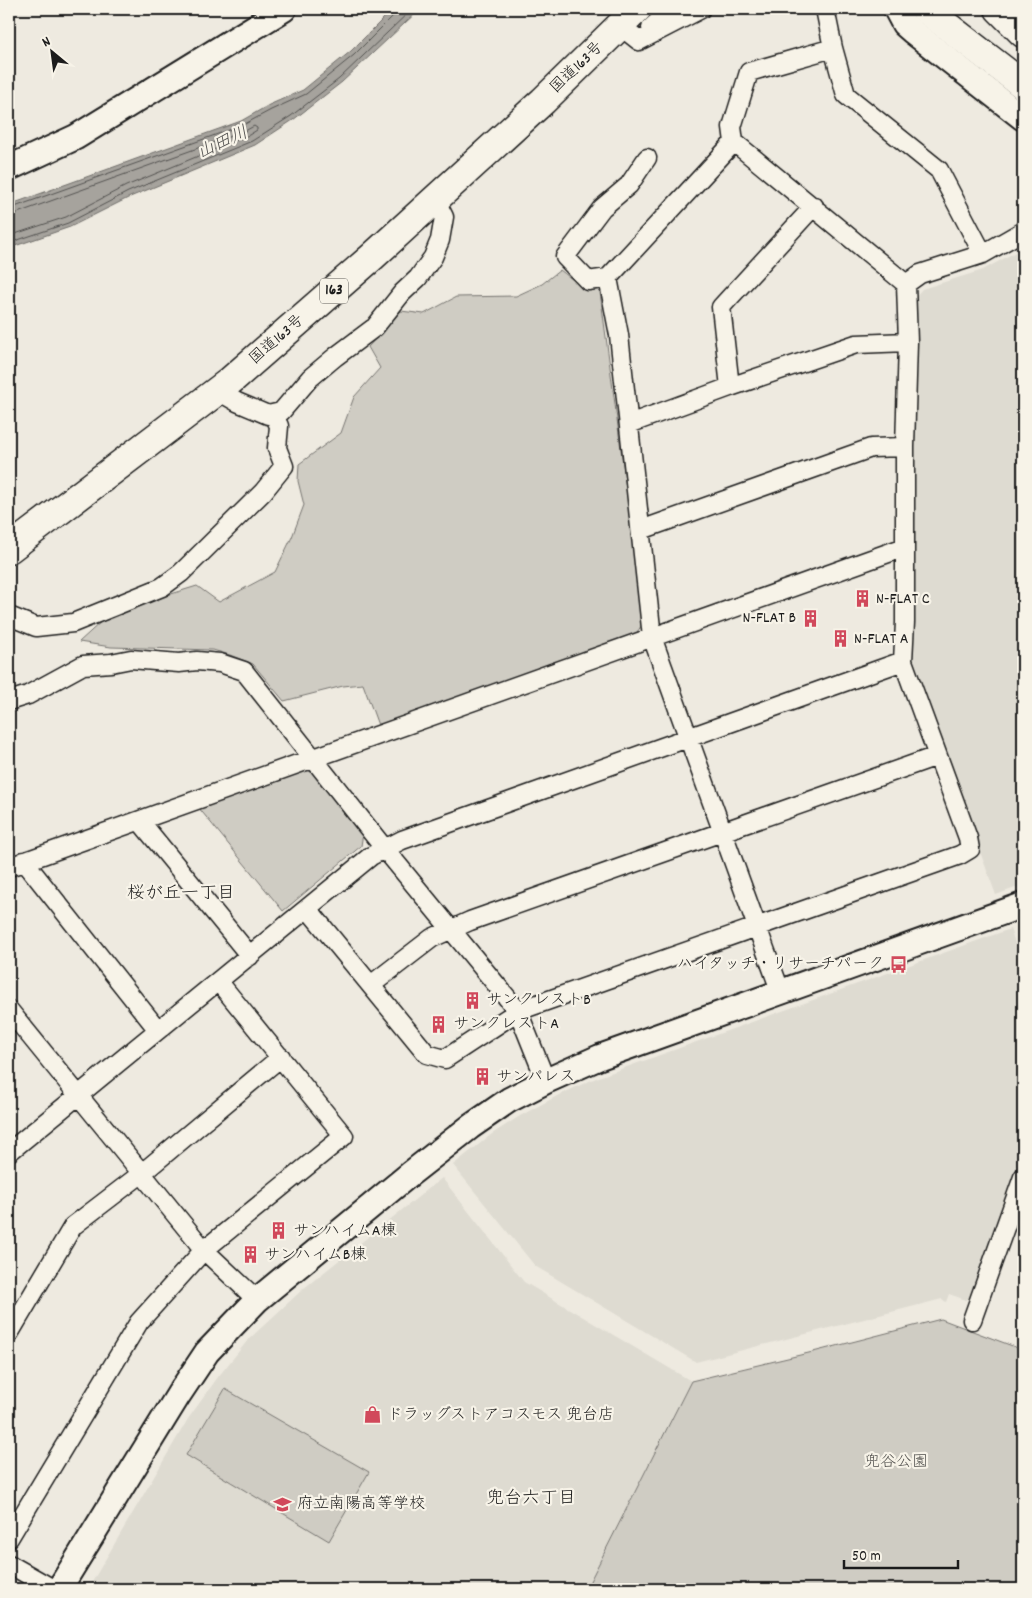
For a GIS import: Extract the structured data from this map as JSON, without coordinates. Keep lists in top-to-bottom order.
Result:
{
  "streets": {
    "highway": ["国道163号", "163"]
  },
  "districts": ["桜が丘一丁目", "兜台六丁目"],
  "water": ["山田川"],
  "parks": ["兜谷公園"],
  "places": {
    "building": [
      "N-FLAT C",
      "N-FLAT B",
      "N-FLAT A",
      "サンクレストB",
      "サンクレストA",
      "サンパレス",
      "サンハイムA棟",
      "サンハイムB棟"
    ],
    "bus stop": ["ハイタッチ・リサーチパーク"],
    "shop": ["ドラッグストアコスモス 兜台店"],
    "school or university": ["府立南陽高等学校"]
  },
  "scale_bar": "50 m",
  "north": "top left"
}
